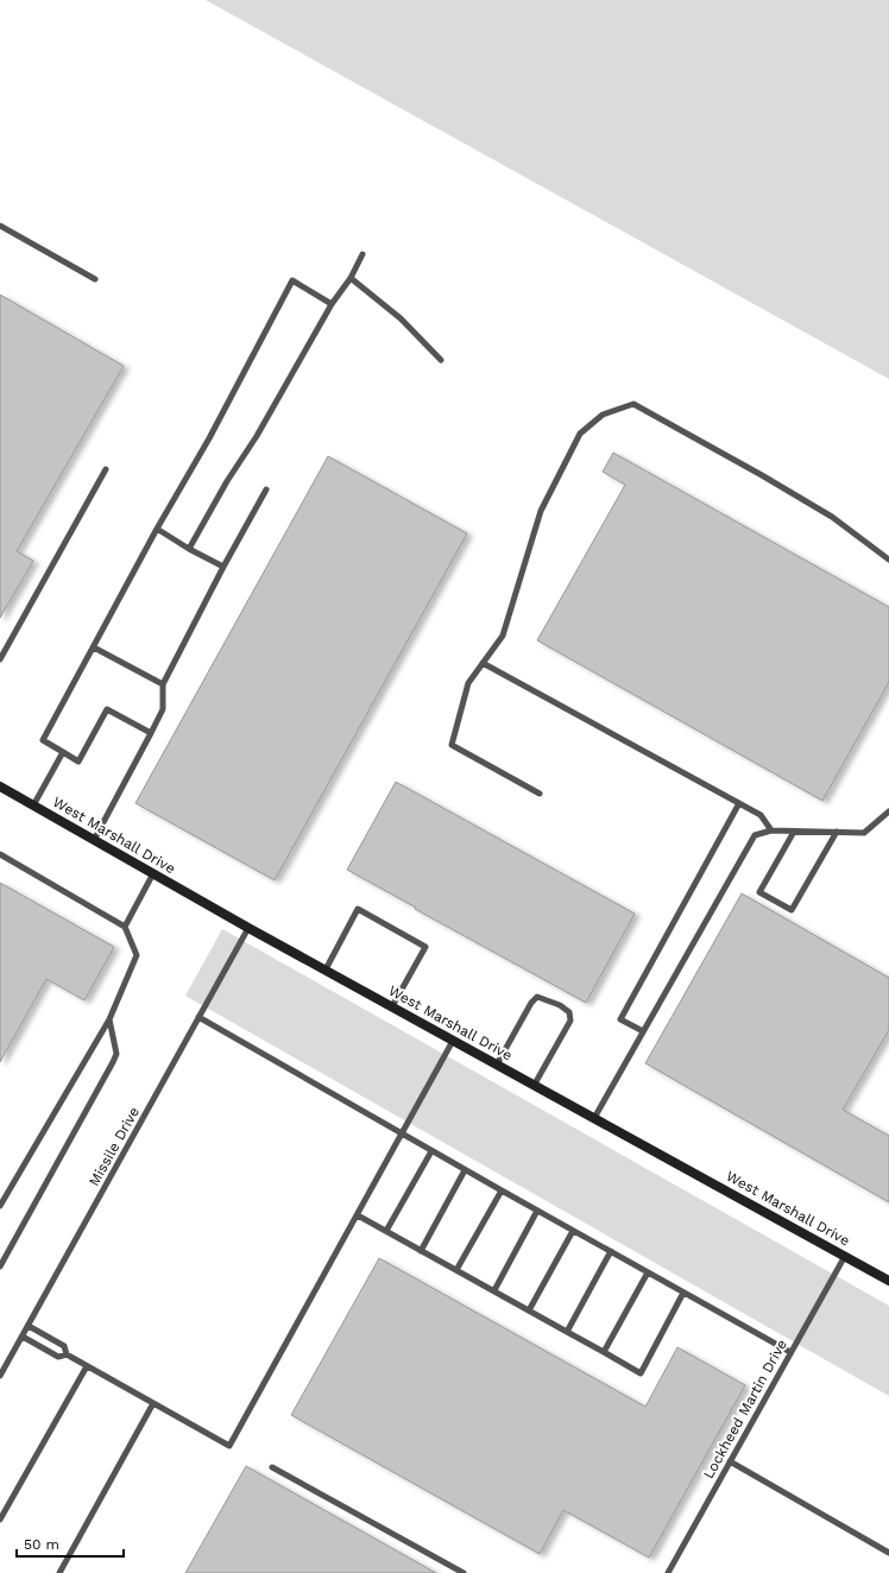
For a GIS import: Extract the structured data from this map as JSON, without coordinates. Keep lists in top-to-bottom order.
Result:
{
  "streets": {
    "main road": ["West Marshall Drive"],
    "lane": ["Missile Drive", "Lockheed Martin Drive"]
  },
  "crossings": [
    ["West Marshall Drive", "Missile Drive"],
    ["West Marshall Drive", "Lockheed Martin Drive"]
  ],
  "scale_bar": "50 m"
}
